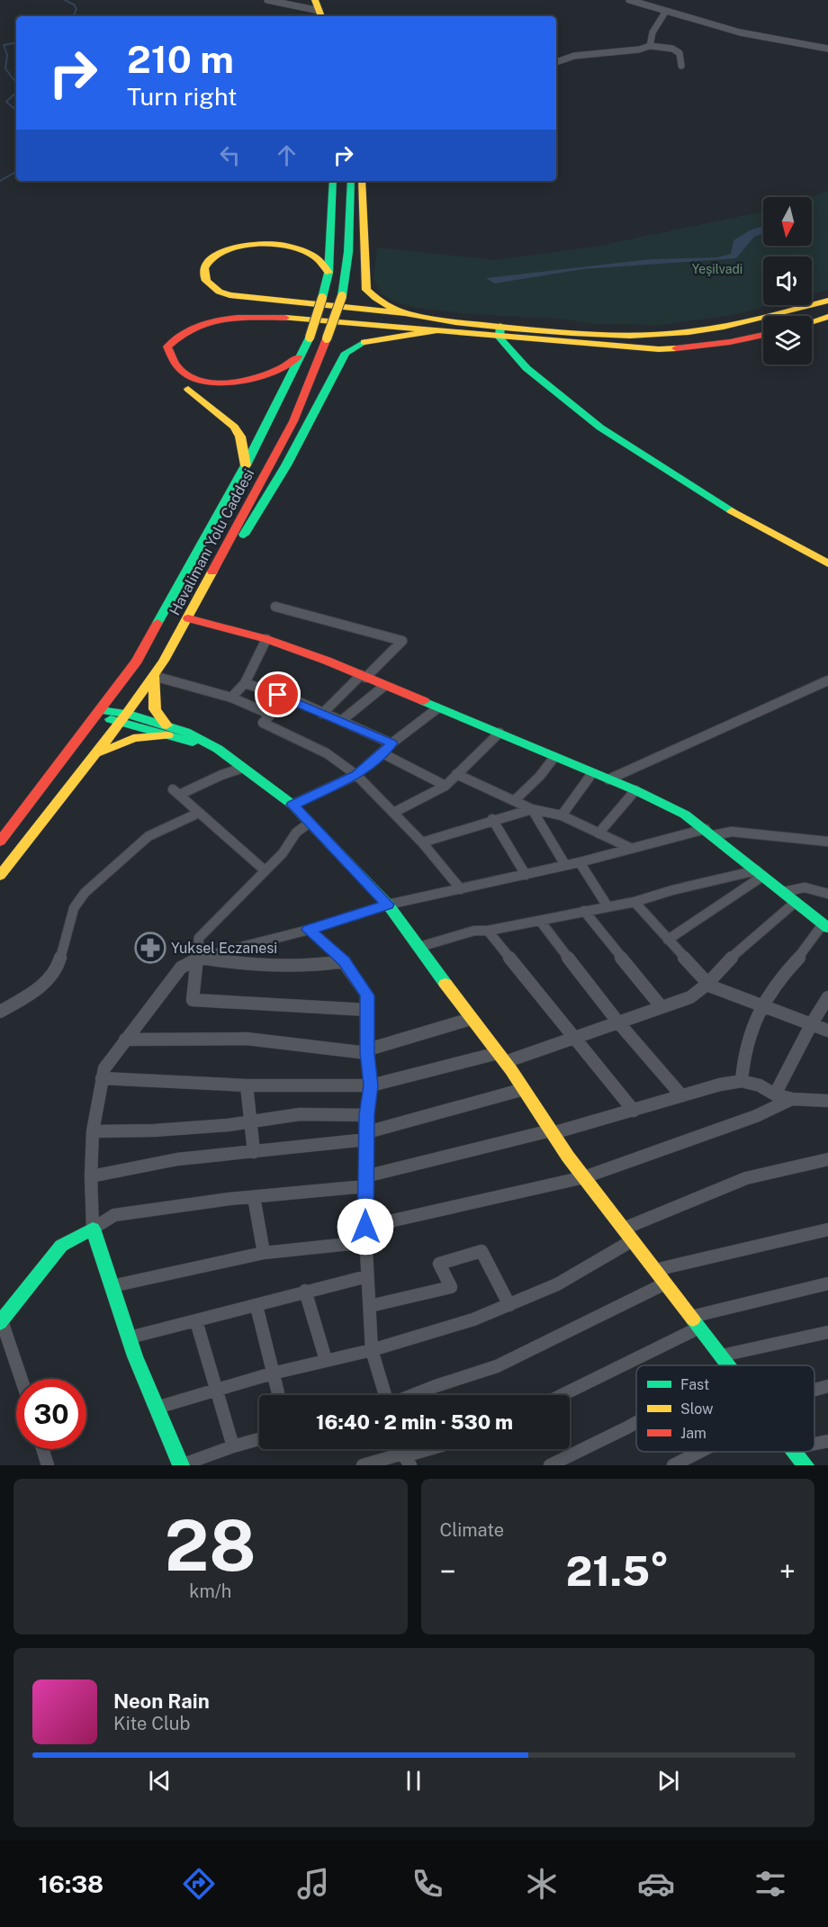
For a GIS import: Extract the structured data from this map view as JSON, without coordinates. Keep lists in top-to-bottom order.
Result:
{
  "streets": {
    "main road": ["Havalimanı Yolu Caddesi"]
  },
  "parks": ["Yeşilvadi"],
  "places": {
    "pharmacy": ["Yuksel Eczanesi"]
  },
  "legend": ["Fast", "Slow", "Jam"],
  "north": "bottom",
  "page": {
    "turn": ["210 m", "Turn right"],
    "limit": "30",
    "trip": "16:40 · 2 min · 530 m",
    "tile": [
      ["28", "km/h"],
      "Climate"
    ],
    "heat": ["−", "21.5°", "+"],
    "song": ["Neon Rain", "Kite Club"],
    "tabs": "16:38"
  }
}
